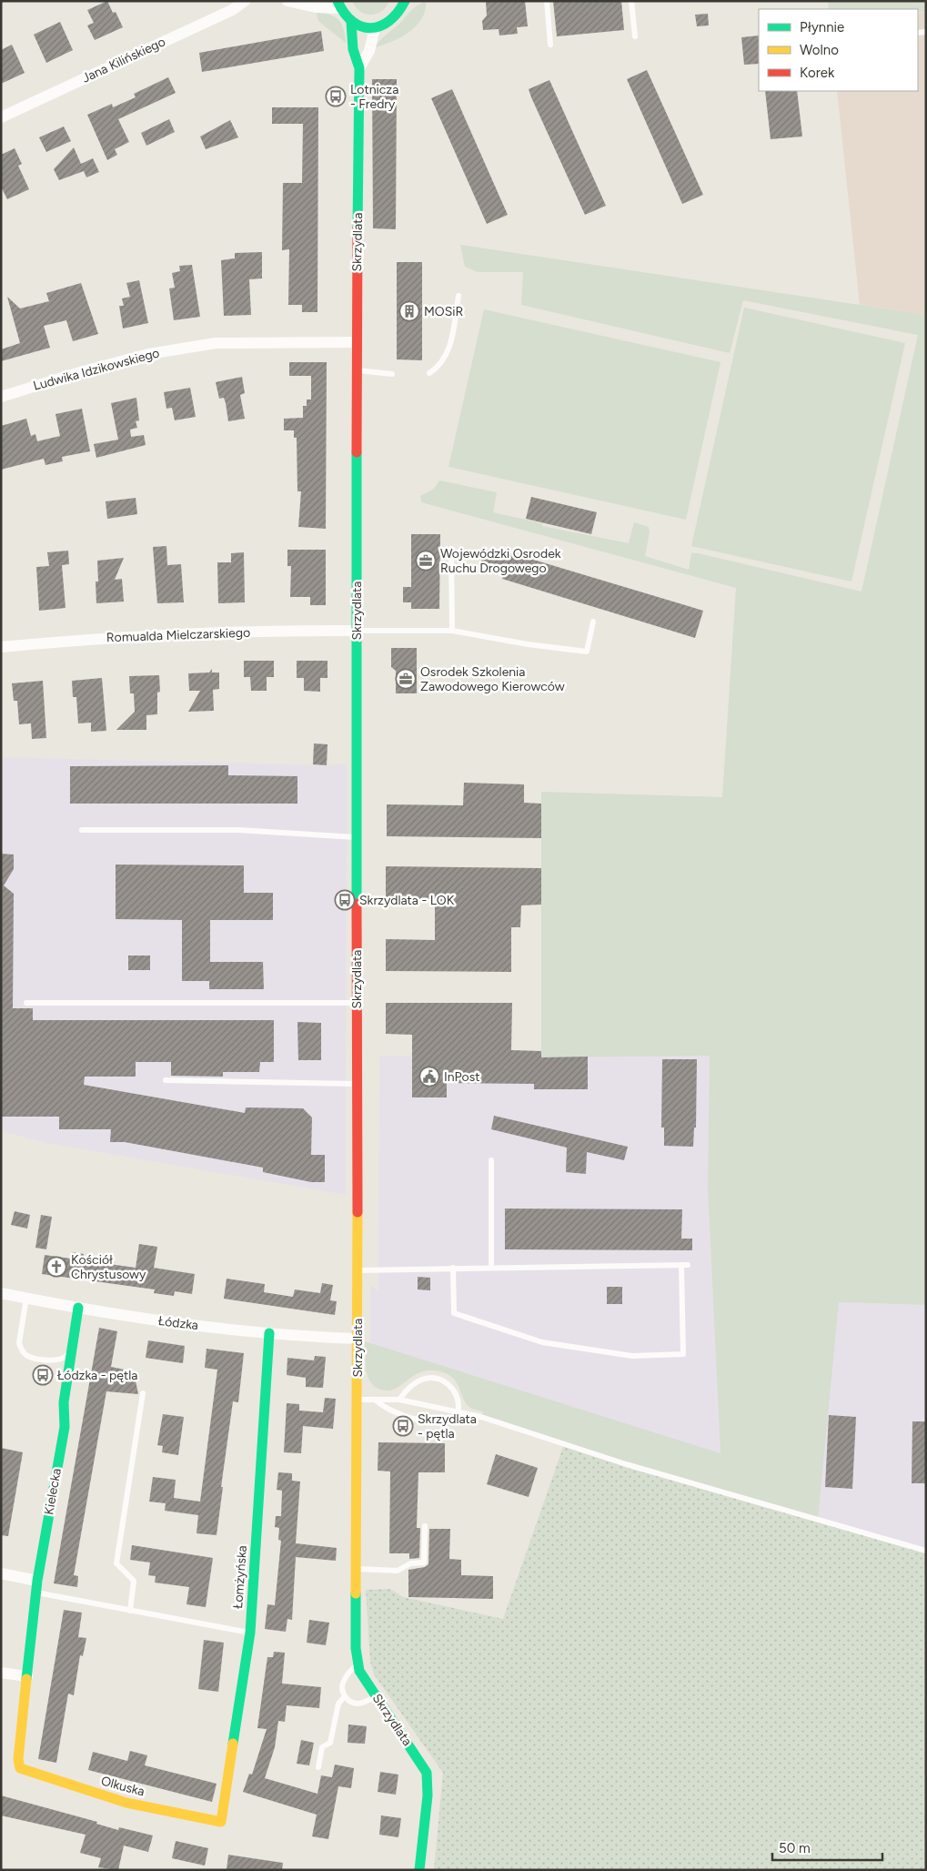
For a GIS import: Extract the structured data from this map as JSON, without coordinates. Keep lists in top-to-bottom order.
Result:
{
  "streets": {
    "street": [
      "Jana Kilińskiego",
      "Skrzydlata",
      "Ludwika Idzikowskiego",
      "Romualda Mielczarskiego",
      "Łódzka",
      "Kielecka",
      "Łomżyńska",
      "Olkuska"
    ]
  },
  "crossings": [
    ["Skrzydlata", "Ludwika Idzikowskiego"],
    ["Skrzydlata", "Romualda Mielczarskiego"],
    ["Skrzydlata", "Łódzka"],
    ["Łódzka", "Kielecka"],
    ["Łódzka", "Łomżyńska"],
    ["Kielecka", "Olkuska"],
    ["Łomżyńska", "Olkuska"]
  ],
  "places": {
    "bus stop": [
      "Lotnicza - Fredry",
      "Skrzydlata - LOK",
      "Łódzka - pętla",
      "Skrzydlata - pętla"
    ],
    "building": ["MOSiR"],
    "office": ["Wojewódzki Osrodek Ruchu Drogowego", "Osrodek Szkolenia Zawodowego Kierowców"],
    "public building": ["InPost"],
    "church": ["Kościół Chrystusowy"]
  },
  "legend": ["Płynnie", "Wolno", "Korek"],
  "scale_bar": "50 m"
}
